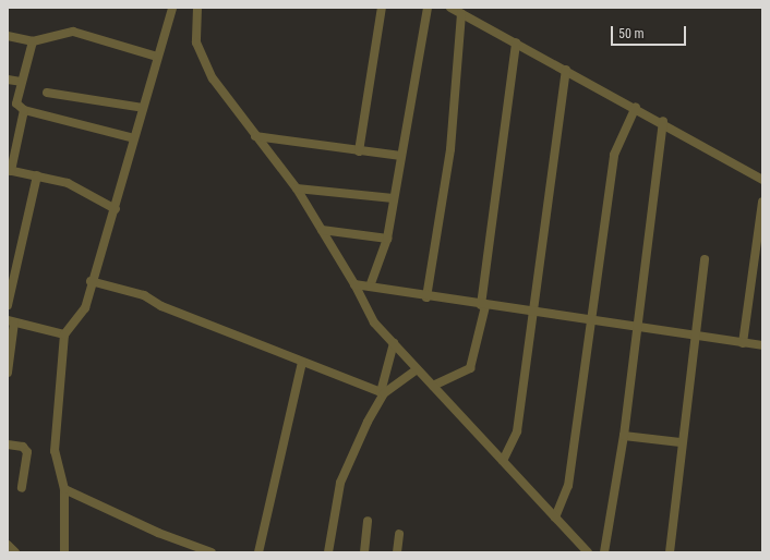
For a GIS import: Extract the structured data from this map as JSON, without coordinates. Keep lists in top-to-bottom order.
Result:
{
  "scale_bar": "50 m"
}
